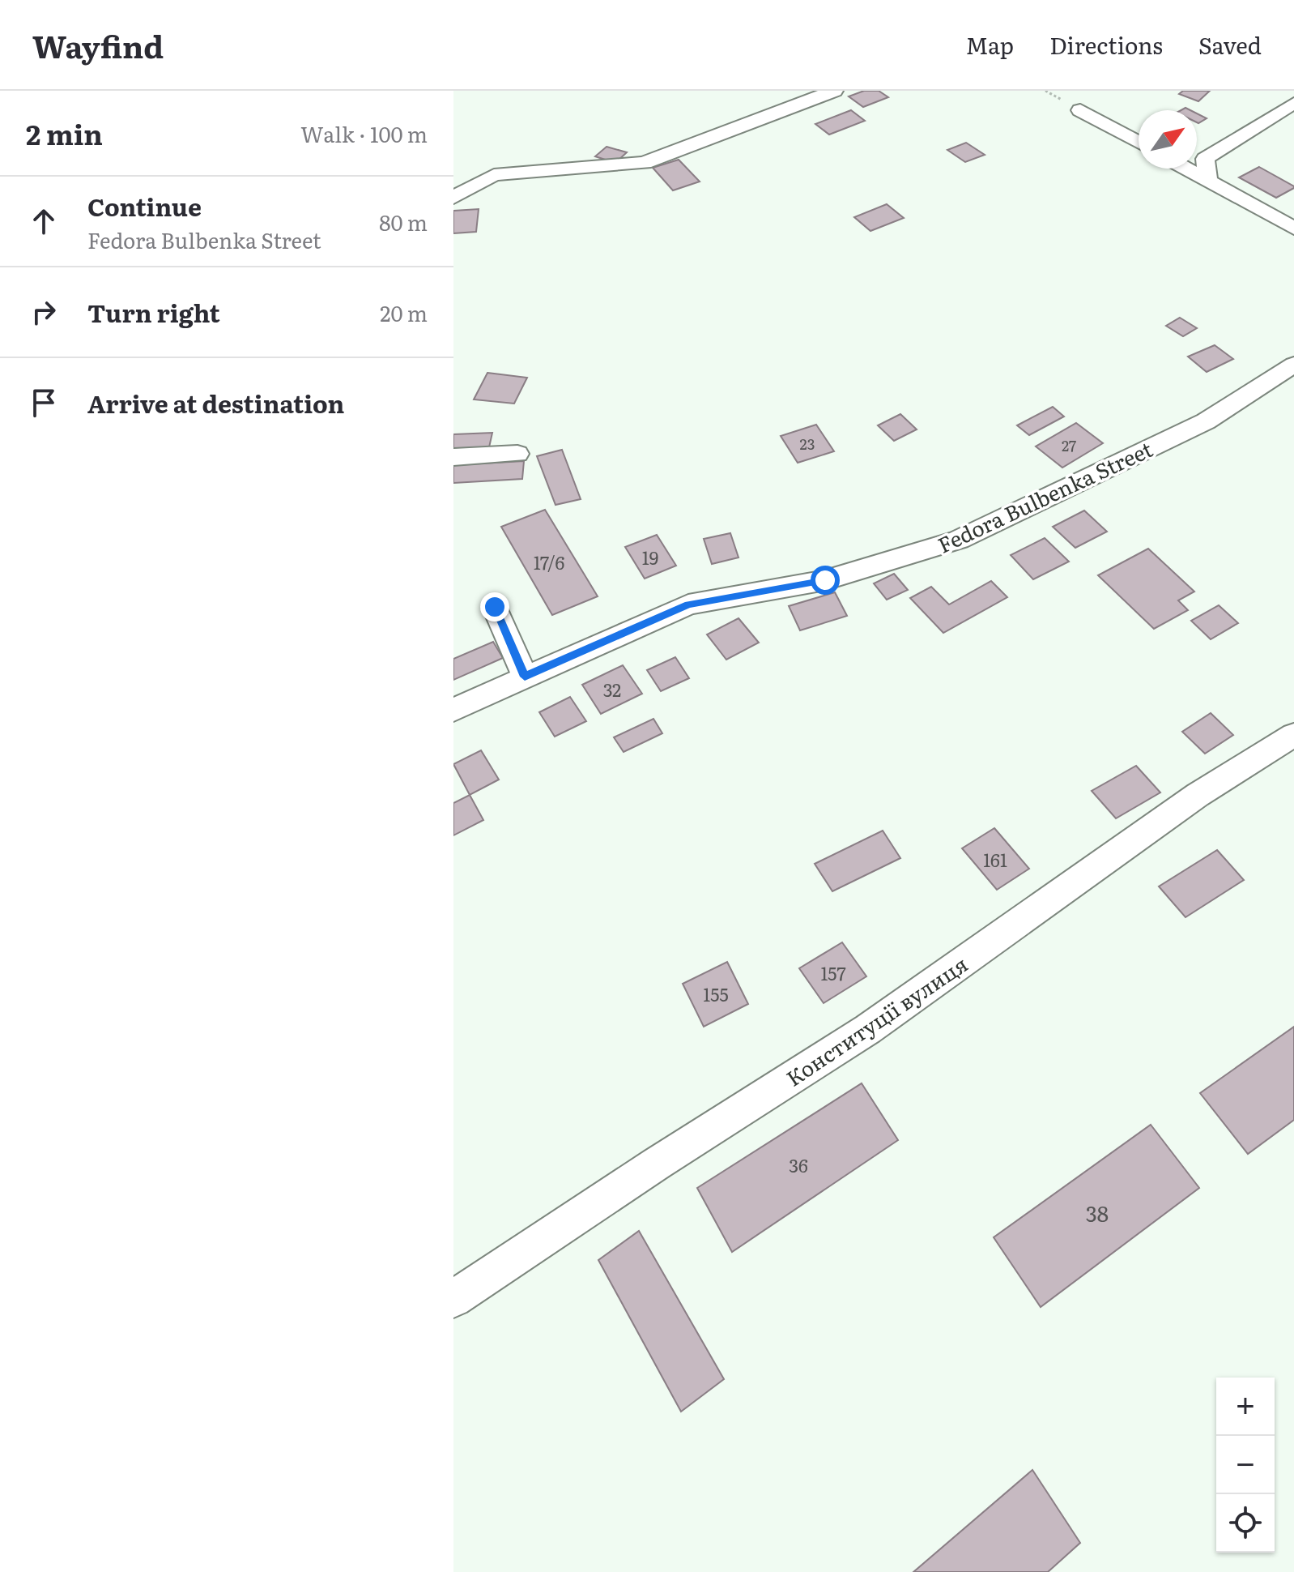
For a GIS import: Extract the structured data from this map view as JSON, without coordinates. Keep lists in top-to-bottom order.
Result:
{
  "streets": {
    "street": ["Fedora Bulbenka Street", "Конституції вулиця"]
  },
  "house_numbers": [
    "23",
    "27",
    "19",
    "17/6",
    "32",
    "161",
    "157",
    "155",
    "36",
    "38"
  ],
  "north": "top right",
  "page": {
    "header": "Wayfind",
    "nav": ["Map", "Directions", "Saved"],
    "heading": ["2 min", "Walk · 100 m"],
    "list": [
      ["Continue", "Fedora Bulbenka Street", "80 m"],
      ["Turn right", "20 m"],
      "Arrive at destination"
    ],
    "map_buttons": ["+", "−"]
  }
}
